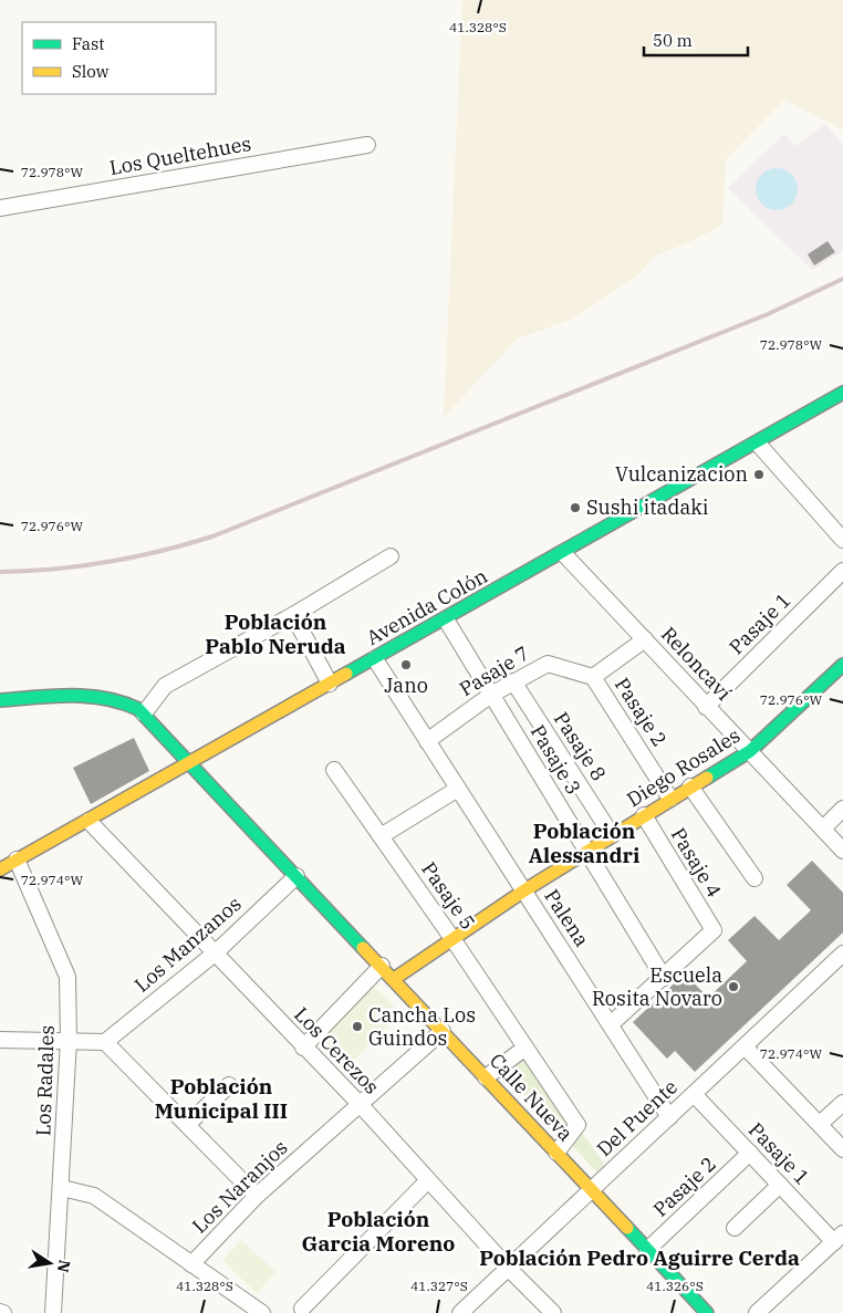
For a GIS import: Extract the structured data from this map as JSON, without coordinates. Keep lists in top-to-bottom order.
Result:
{
  "streets": {
    "street": [
      "Los Queltehues",
      "Avenida Colón",
      "Pasaje 1",
      "Reloncaví",
      "Pasaje 7",
      "Pasaje 2",
      "Pasaje 8",
      "Pasaje 3",
      "Diego Rosales",
      "Pasaje 4",
      "Pasaje 5",
      "Palena",
      "Los Manzanos",
      "Los Cerezos",
      "Los Radales",
      "Calle Nueva",
      "Del Puente",
      "Los Naranjos"
    ]
  },
  "crossings": [
    ["Avenida Colón", "Reloncaví"],
    ["Avenida Colón", "Pasaje 3"],
    ["Avenida Colón", "Palena"],
    ["Avenida Colón", "Los Cerezos"],
    ["Avenida Colón", "Los Radales"],
    ["Avenida Colón", "Calle Nueva"],
    ["Pasaje 1", "Reloncaví"],
    ["Pasaje 1", "Pasaje 2"],
    ["Pasaje 1", "Del Puente"],
    ["Reloncaví", "Diego Rosales"],
    ["Pasaje 7", "Pasaje 2"],
    ["Pasaje 7", "Pasaje 8"],
    ["Pasaje 7", "Pasaje 3"],
    ["Pasaje 7", "Palena"],
    ["Pasaje 2", "Diego Rosales"],
    ["Pasaje 2", "Calle Nueva"],
    ["Pasaje 8", "Diego Rosales"],
    ["Pasaje 3", "Diego Rosales"],
    ["Pasaje 3", "Pasaje 4"],
    ["Diego Rosales", "Pasaje 4"],
    ["Diego Rosales", "Pasaje 5"],
    ["Diego Rosales", "Palena"],
    ["Diego Rosales", "Calle Nueva"],
    ["Pasaje 5", "Calle Nueva"],
    ["Palena", "Del Puente"],
    ["Los Manzanos", "Los Cerezos"],
    ["Los Manzanos", "Calle Nueva"],
    ["Los Cerezos", "Del Puente"],
    ["Los Cerezos", "Los Naranjos"],
    ["Calle Nueva", "Del Puente"],
    ["Calle Nueva", "Los Naranjos"]
  ],
  "districts": [
    "Población Pablo Neruda",
    "Población Alessandri",
    "Población Municipal III",
    "Población Garcia Moreno",
    "Población Pedro Aguirre Cerda"
  ],
  "places": [
    "Vulcanizacion",
    "Sushi itadaki",
    "Jano",
    "Escuela Rosita Novaro",
    "Cancha Los Guindos"
  ],
  "legend": ["Fast", "Slow"],
  "scale_bar": "50 m",
  "north": "right",
  "coordinates": [
    "41.328°S",
    "72.978°W",
    "72.976°W",
    "72.974°W",
    "41.327°S",
    "41.326°S"
  ]
}
